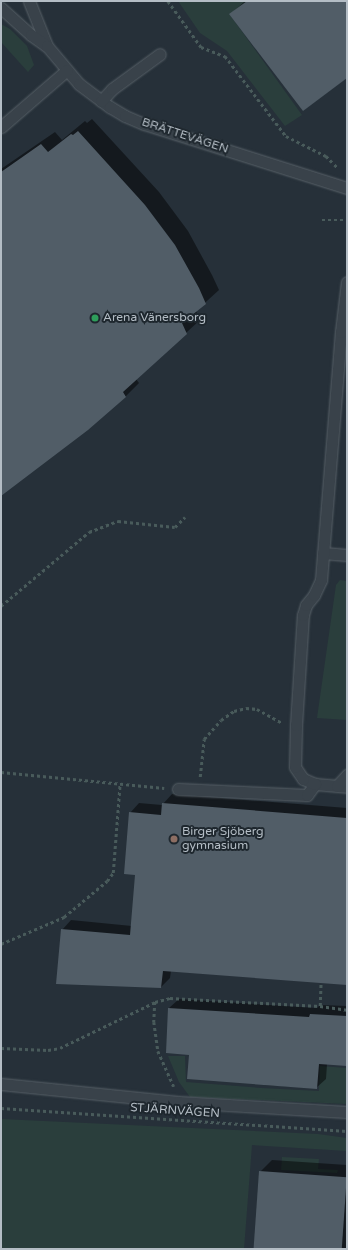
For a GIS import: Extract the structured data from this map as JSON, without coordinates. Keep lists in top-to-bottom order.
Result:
{
  "streets": {
    "lane": ["BRÄTTEVÄGEN"],
    "path": ["STJÄRNVÄGEN"]
  },
  "places": ["Arena Vänersborg", "Birger Sjöberg gymnasium"]
}
